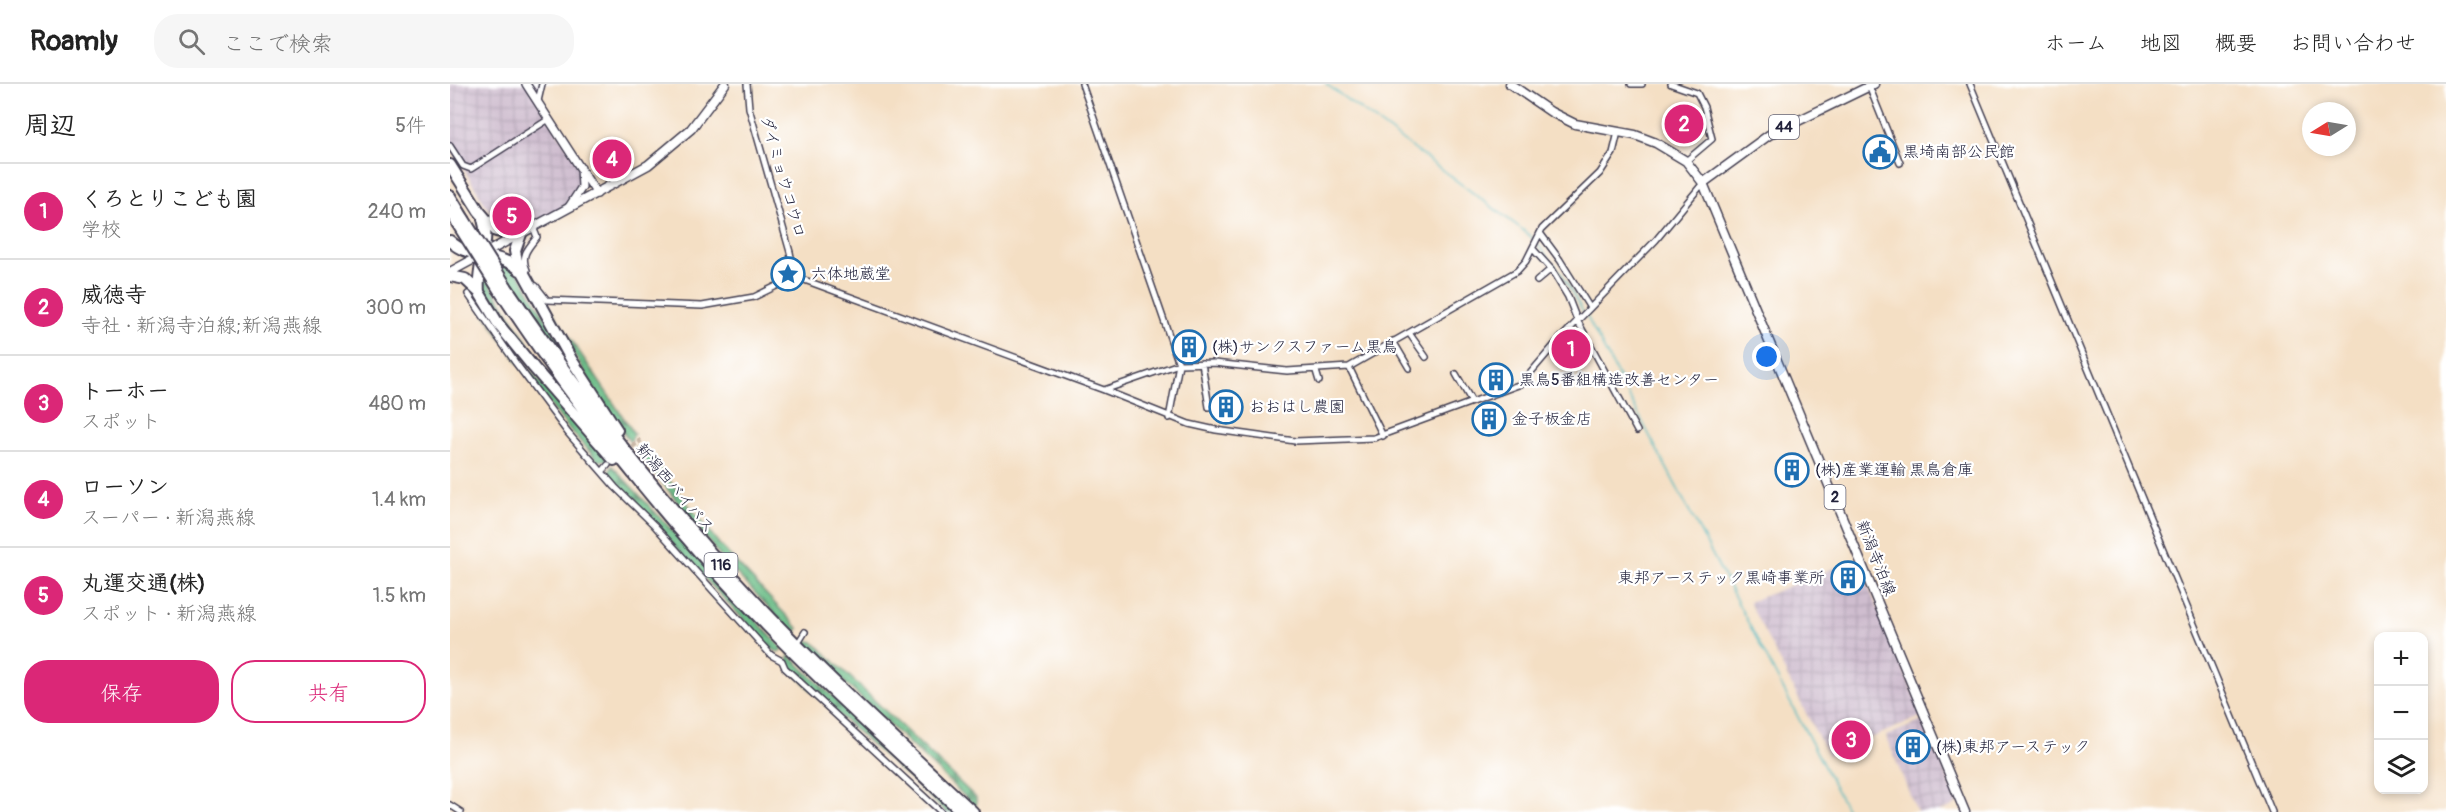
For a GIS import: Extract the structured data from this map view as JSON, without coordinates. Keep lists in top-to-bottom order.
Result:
{
  "streets": {
    "highway": ["新潟西バイパス", "116"],
    "main road": ["44", "2", "新潟寺泊線"],
    "street": ["ダイミョウコウロ"]
  },
  "crossings": [
    ["44", "2"],
    ["44", "新潟寺泊線"],
    ["2", "新潟寺泊線"]
  ],
  "places": {
    "public building": ["黒埼南部公民館"],
    "place": ["六体地蔵堂"],
    "building": [
      "(株)サンクスファーム黒鳥",
      "黒鳥5番組構造改善センター",
      "おおはし農園",
      "金子板金店",
      "(株)産業運輸 黒鳥倉庫",
      "東邦アーステック黒崎事業所",
      "(株)東邦アーステック"
    ]
  },
  "north": "left",
  "page": {
    "header": "Roamly",
    "search": "ここで検索",
    "nav": [
      "ホーム",
      "地図",
      "概要",
      "お問い合わせ"
    ],
    "heading": ["周辺", "5件"],
    "pins": [
      "2",
      "4",
      "5",
      "1",
      "3"
    ],
    "list": [
      {
        "mark": "1",
        "name": "くろとりこども園",
        "note": "学校",
        "value": "240 m"
      },
      {
        "mark": "2",
        "name": "威徳寺",
        "note": "寺社 · 新潟寺泊線;新潟燕線",
        "value": "300 m"
      },
      {
        "mark": "3",
        "name": "トーホー",
        "note": "スポット",
        "value": "480 m"
      },
      {
        "mark": "4",
        "name": "ローソン",
        "note": "スーパー · 新潟燕線",
        "value": "1.4 km"
      },
      {
        "mark": "5",
        "name": "丸運交通(株)",
        "note": "スポット · 新潟燕線",
        "value": "1.5 km"
      }
    ],
    "map_buttons": ["+", "−"],
    "buttons": ["保存", "共有"]
  }
}
